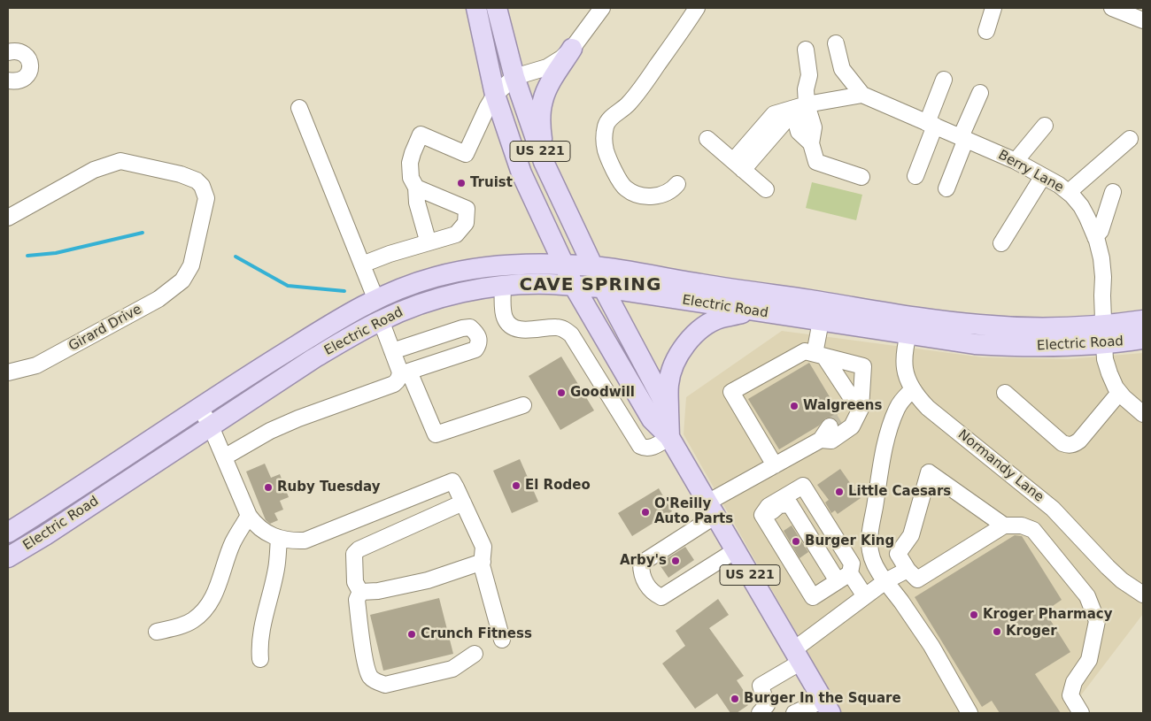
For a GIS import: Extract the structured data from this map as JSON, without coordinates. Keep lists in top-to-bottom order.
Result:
{
  "streets": {
    "main road": ["US 221", "Electric Road"],
    "street": ["Berry Lane", "Girard Drive", "Normandy Lane"]
  },
  "crossings": [
    ["US 221", "Electric Road"],
    ["Berry Lane", "Electric Road"],
    ["Electric Road", "Normandy Lane"]
  ],
  "districts": ["CAVE SPRING"],
  "places": [
    "Truist",
    "Goodwill",
    "Walgreens",
    "El Rodeo",
    "Ruby Tuesday",
    "Little Caesars",
    "O'Reilly Auto Parts",
    "Burger King",
    "Arby's",
    "Kroger Pharmacy",
    "Kroger",
    "Crunch Fitness",
    "Burger In the Square"
  ]
}
